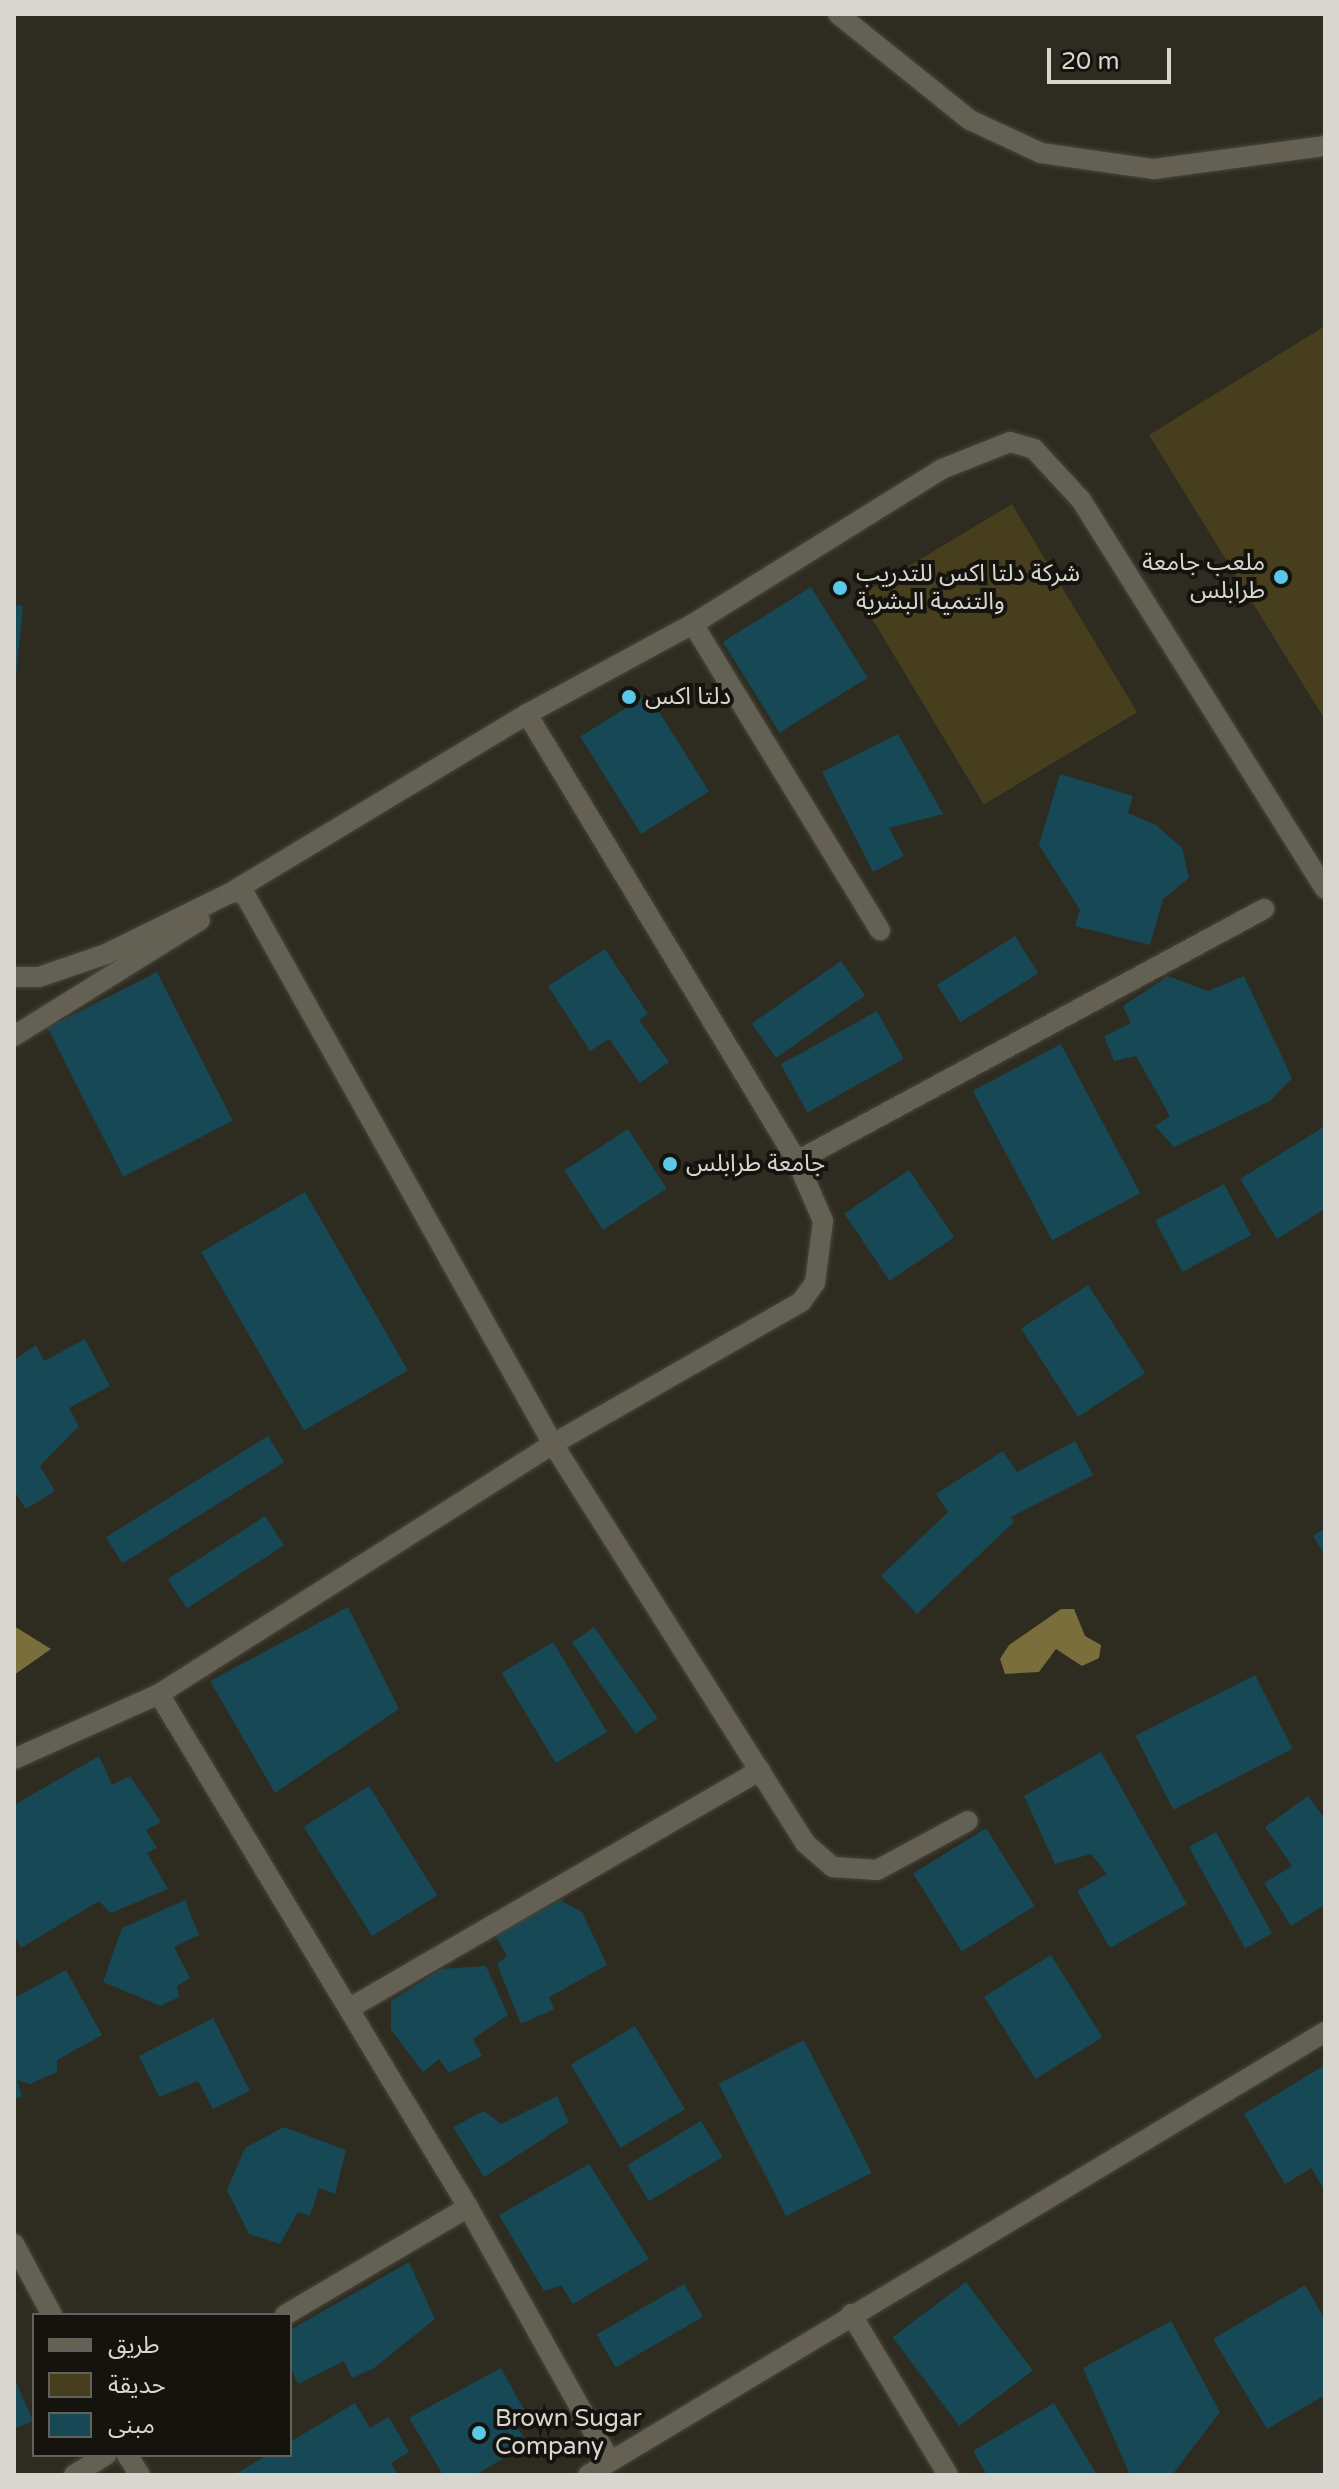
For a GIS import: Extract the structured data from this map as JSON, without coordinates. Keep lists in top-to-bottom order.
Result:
{
  "places": [
    "ملعب جامعة طرابلس",
    "شركة دلتا اكس للتدريب والتنمية البشرية",
    "دلتا اكس",
    "جامعة طرابلس",
    "Brown Sugar Company"
  ],
  "legend": ["طريق", "حديقة", "مبنى"],
  "scale_bar": "20 m"
}
